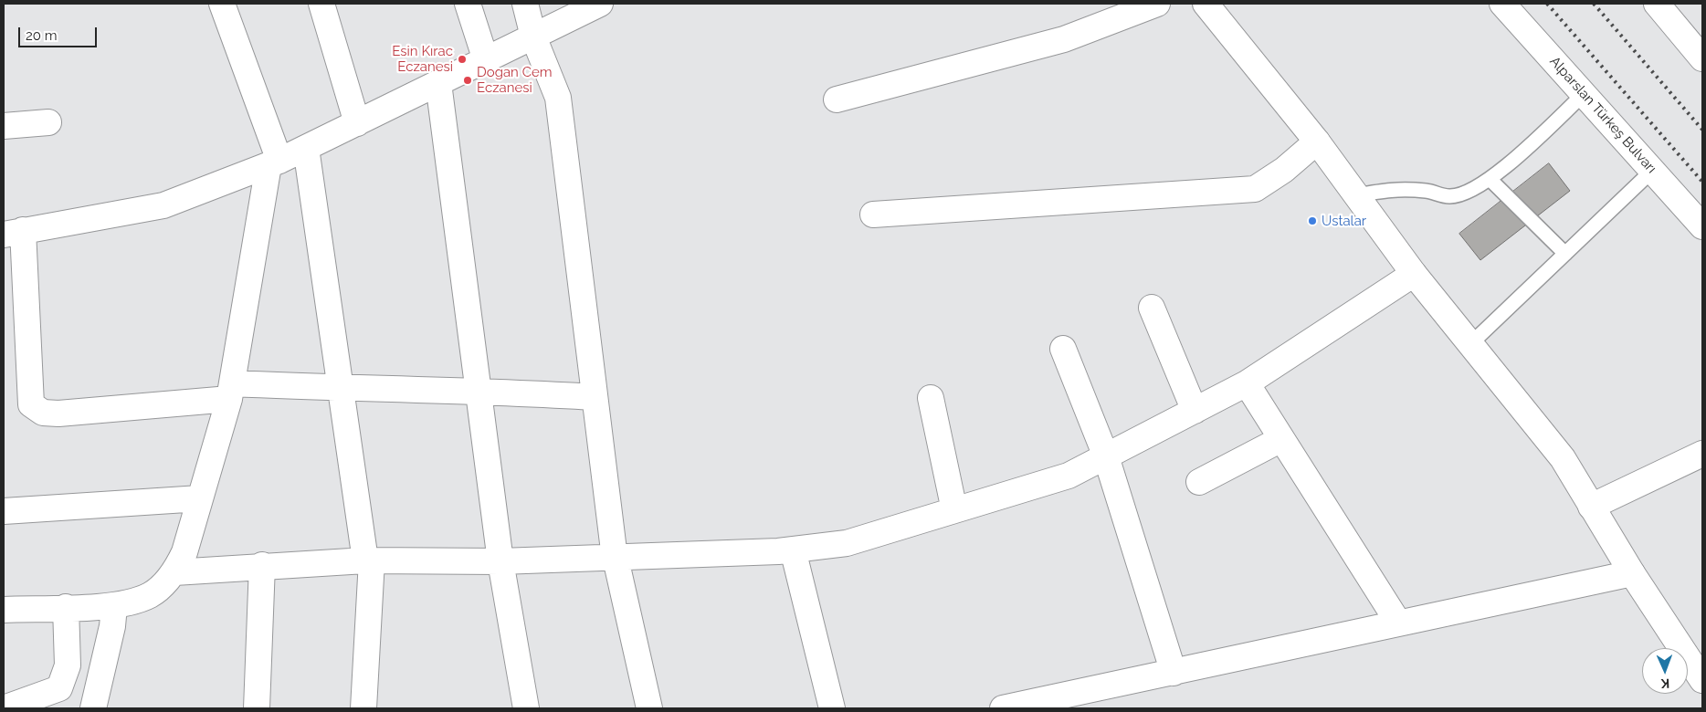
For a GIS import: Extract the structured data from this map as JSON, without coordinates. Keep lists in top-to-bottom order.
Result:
{
  "streets": {
    "street": ["Alparslan Türkeş Bulvarı"]
  },
  "places": ["Esin Kırac Eczanesi", "Dogan Cem Eczanesi", "Ustalar"],
  "scale_bar": "20 m",
  "north": "bottom"
}
